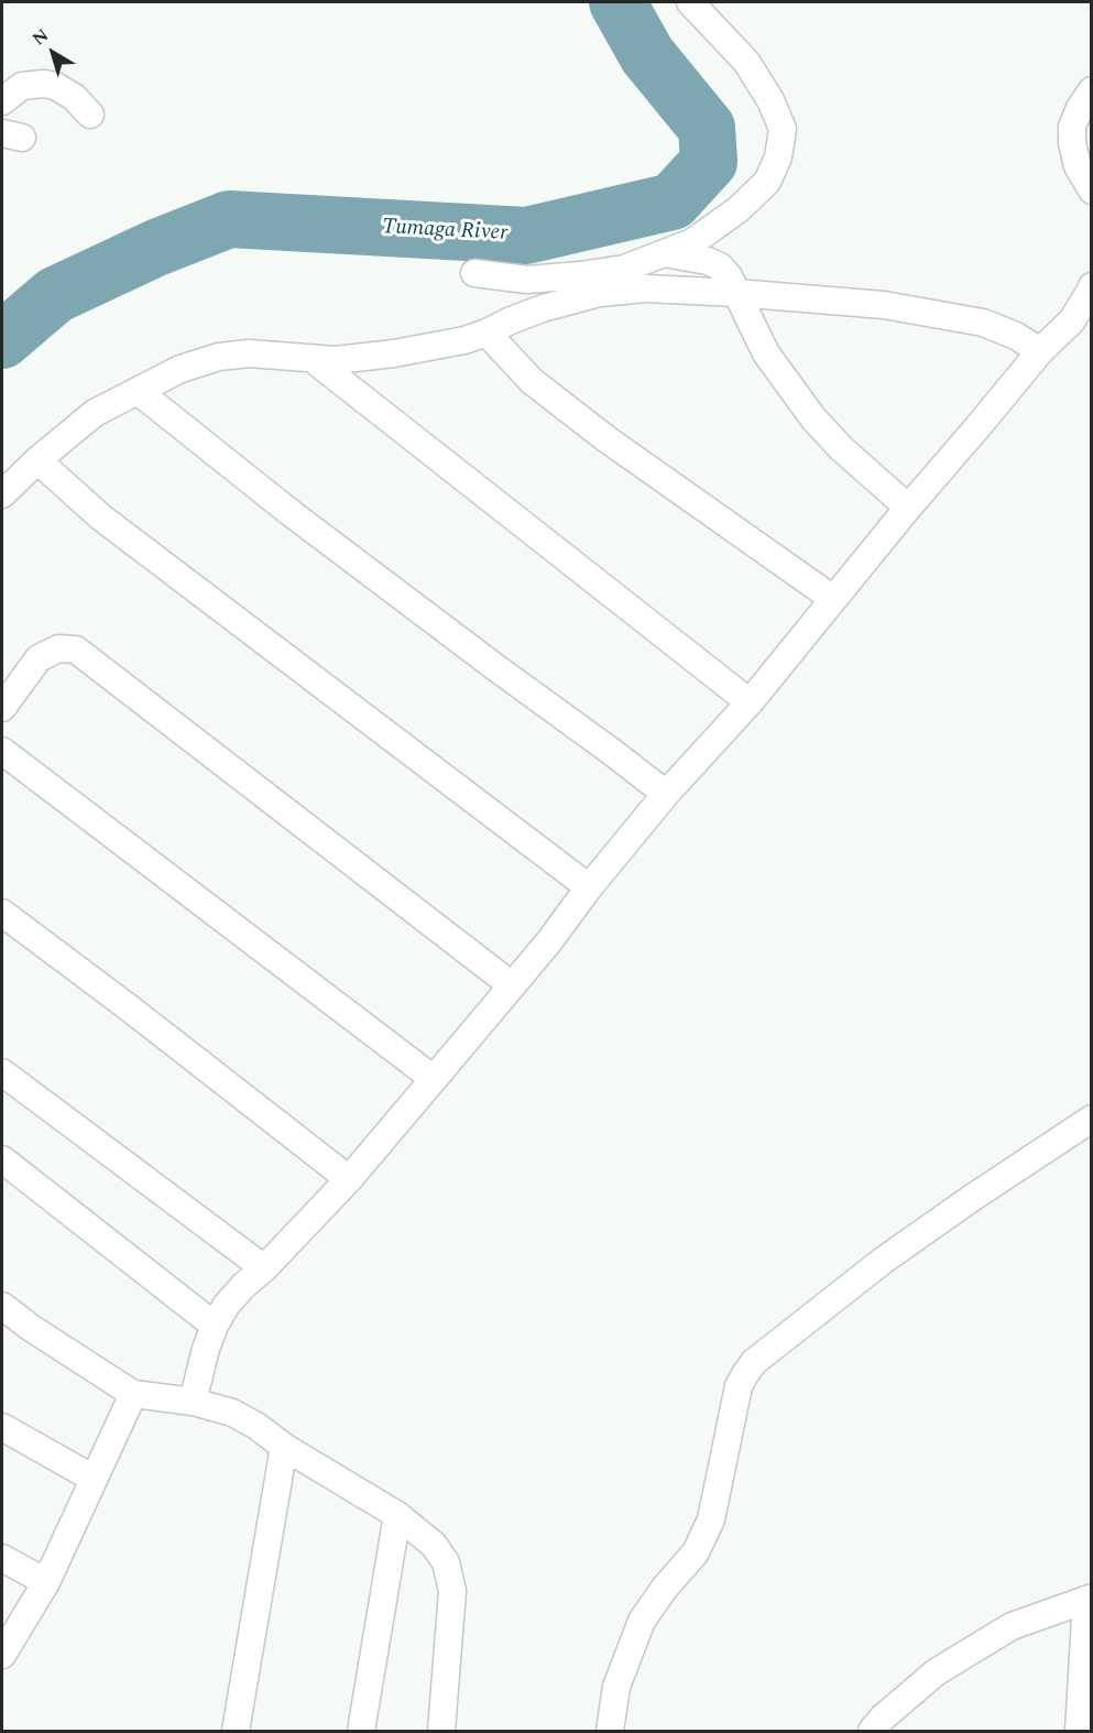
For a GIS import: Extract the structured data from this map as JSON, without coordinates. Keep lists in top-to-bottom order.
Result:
{
  "water": ["Tumaga River"],
  "north": "top left"
}
